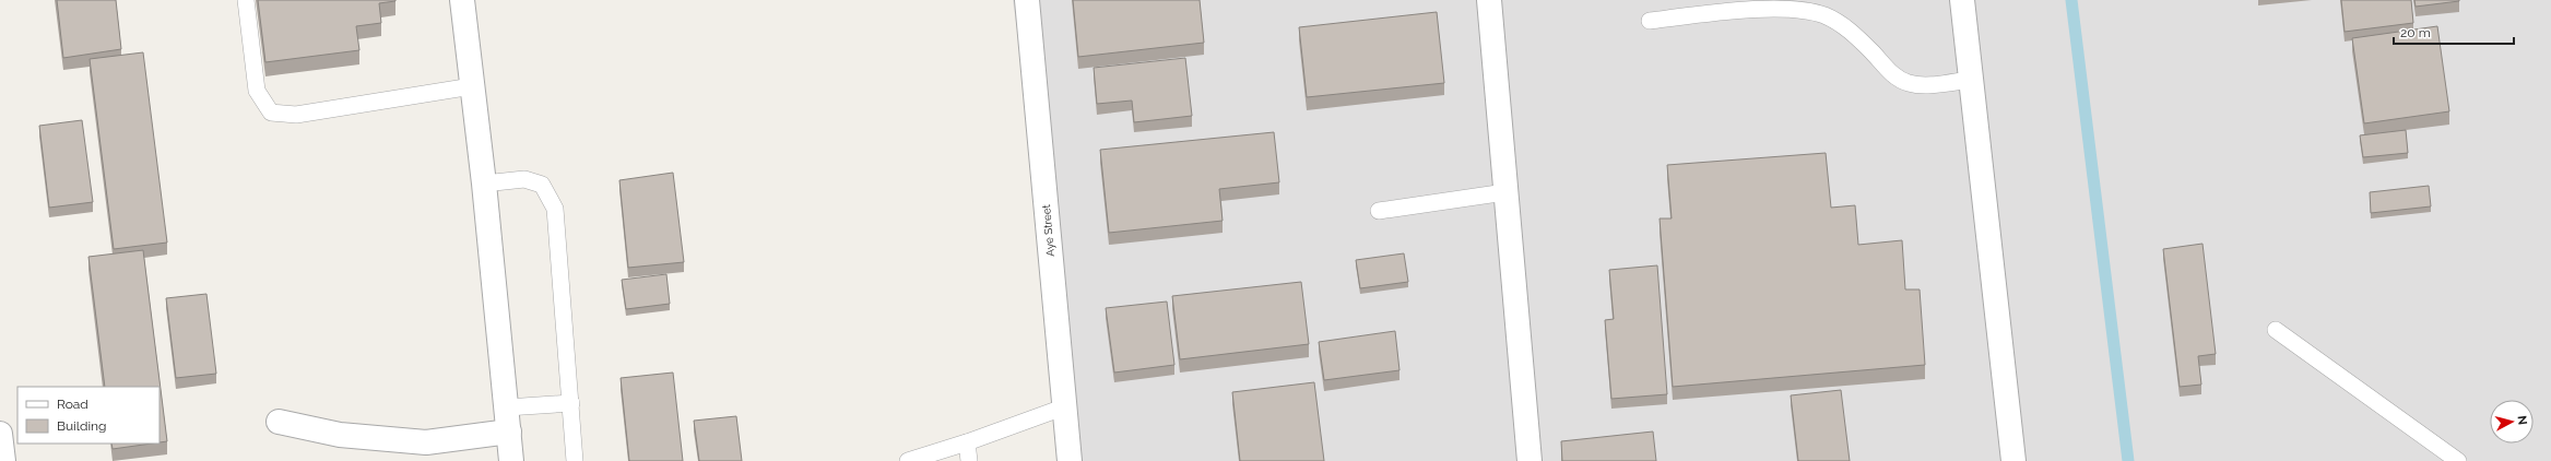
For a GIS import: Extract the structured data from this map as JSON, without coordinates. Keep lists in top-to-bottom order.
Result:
{
  "streets": {
    "street": ["Aye Street"]
  },
  "legend": ["Road", "Building"],
  "scale_bar": "20 m",
  "north": "right"
}
